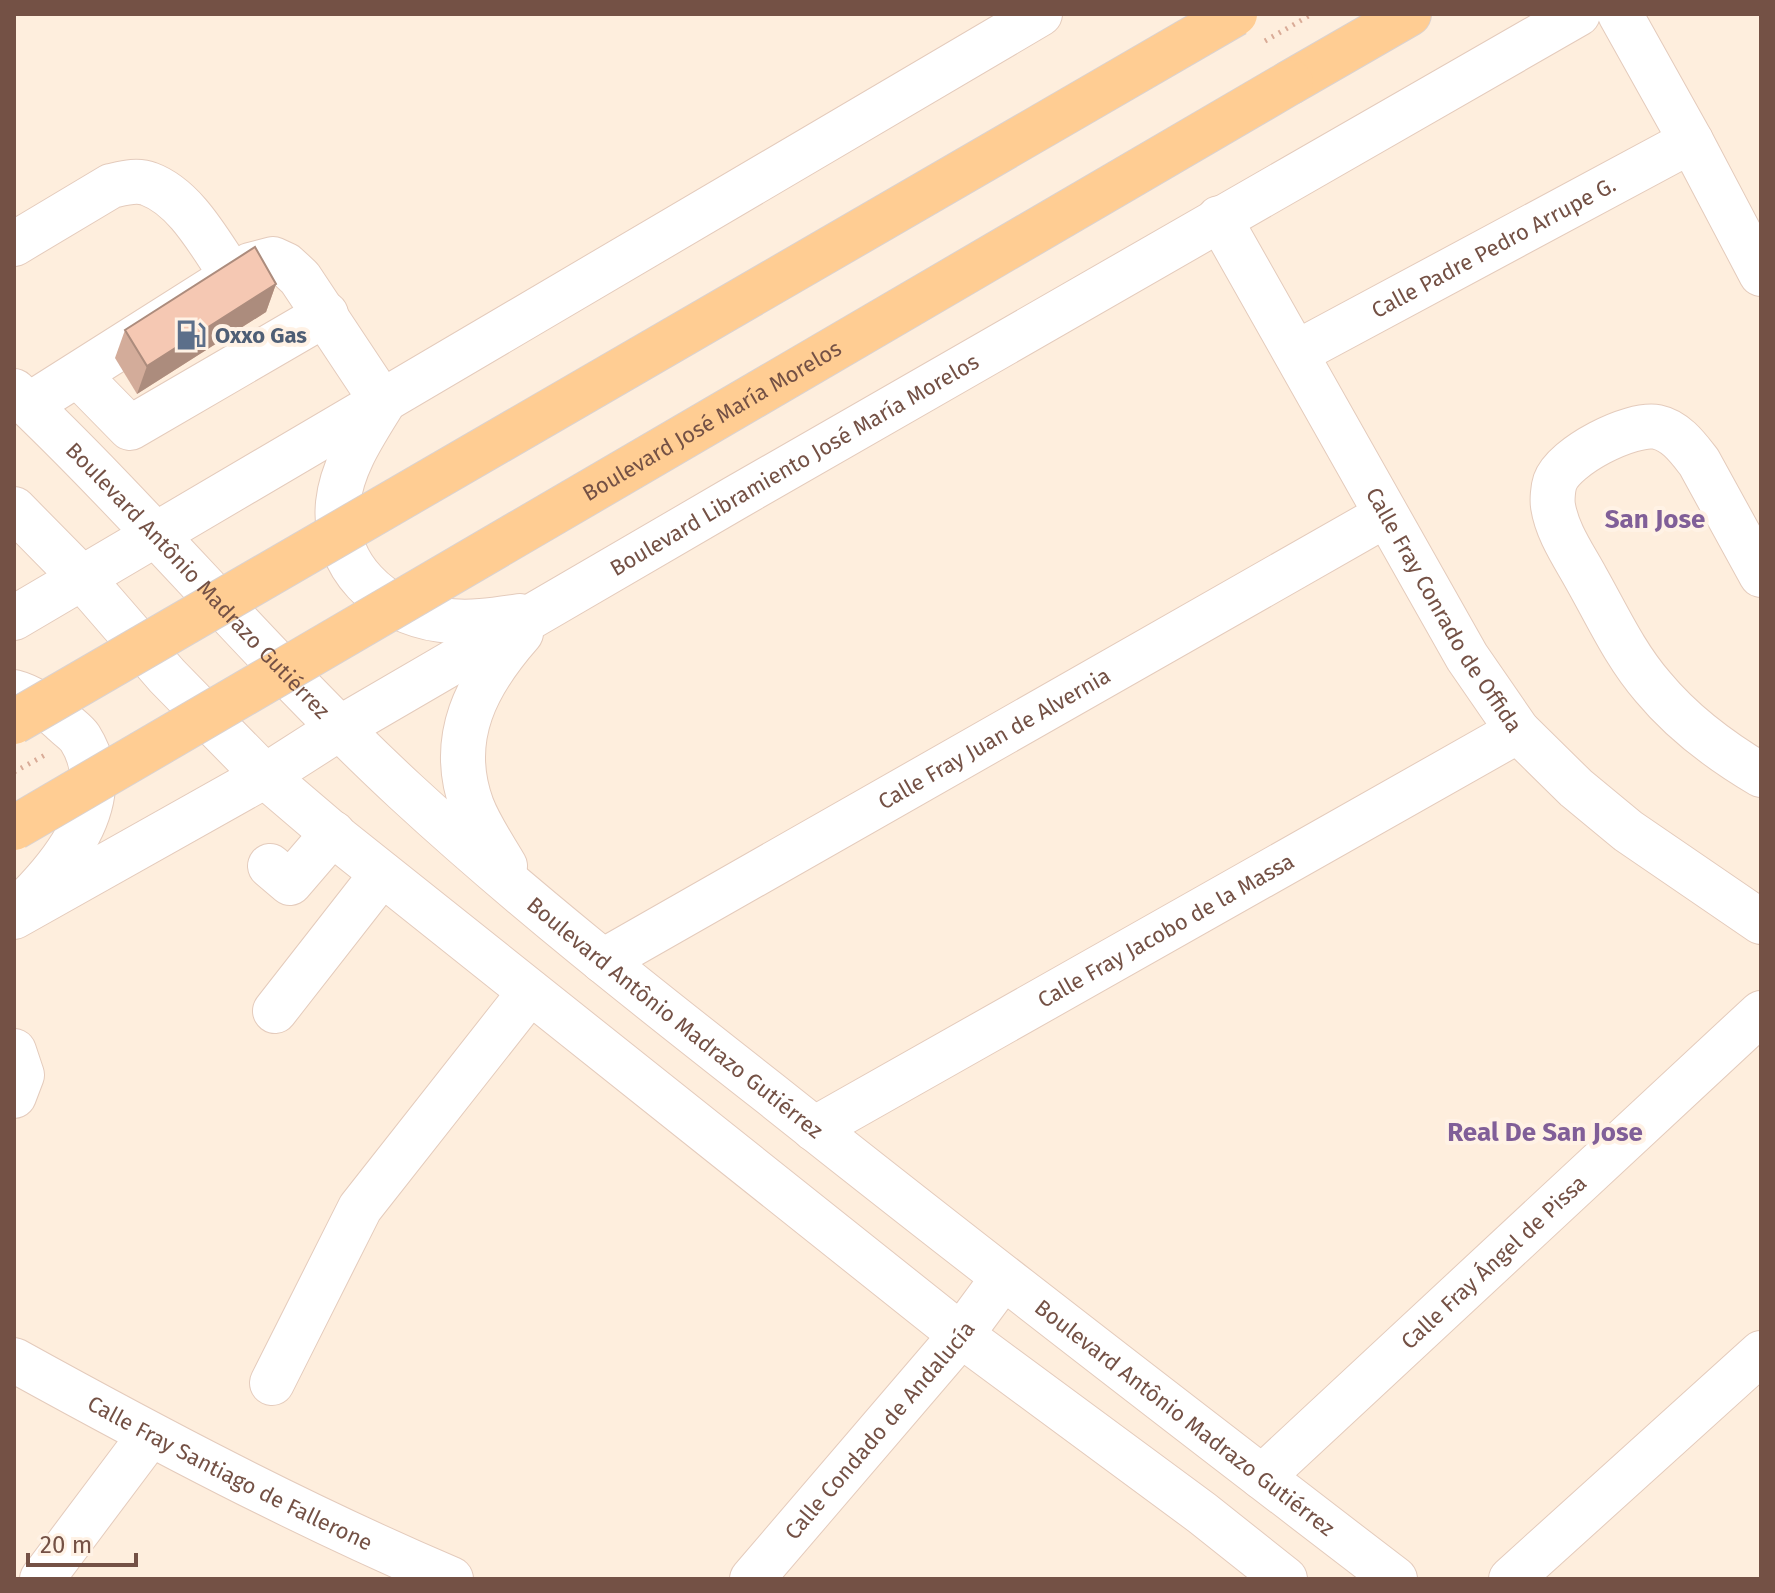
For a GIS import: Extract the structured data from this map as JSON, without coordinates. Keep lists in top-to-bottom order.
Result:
{
  "streets": {
    "main road": ["Boulevard José María Morelos"],
    "street": [
      "Calle Padre Pedro Arrupe G.",
      "Boulevard Libramiento José María Morelos",
      "Boulevard Antônio Madrazo Gutiérrez",
      "Calle Fray Conrado de Offida",
      "Calle Fray Juan de Alvernia",
      "Calle Fray Jacobo de la Massa",
      "Calle Fray Ángel de Pissa",
      "Calle Condado de Andalucía",
      "Calle Fray Santiago de Fallerone"
    ]
  },
  "crossings": [
    ["Calle Padre Pedro Arrupe G.", "Calle Fray Conrado de Offida"],
    ["Boulevard Libramiento José María Morelos", "Boulevard Antônio Madrazo Gutiérrez"],
    ["Boulevard Libramiento José María Morelos", "Calle Fray Conrado de Offida"],
    ["Boulevard Antônio Madrazo Gutiérrez", "Calle Fray Juan de Alvernia"],
    ["Boulevard Antônio Madrazo Gutiérrez", "Calle Fray Jacobo de la Massa"],
    ["Boulevard Antônio Madrazo Gutiérrez", "Calle Fray Ángel de Pissa"],
    ["Boulevard Antônio Madrazo Gutiérrez", "Calle Condado de Andalucía"],
    ["Calle Fray Conrado de Offida", "Calle Fray Juan de Alvernia"],
    ["Calle Fray Conrado de Offida", "Calle Fray Jacobo de la Massa"]
  ],
  "districts": ["San Jose", "Real De San Jose"],
  "places": {
    "fuel station": ["Oxxo Gas"]
  },
  "scale_bar": "20 m"
}
